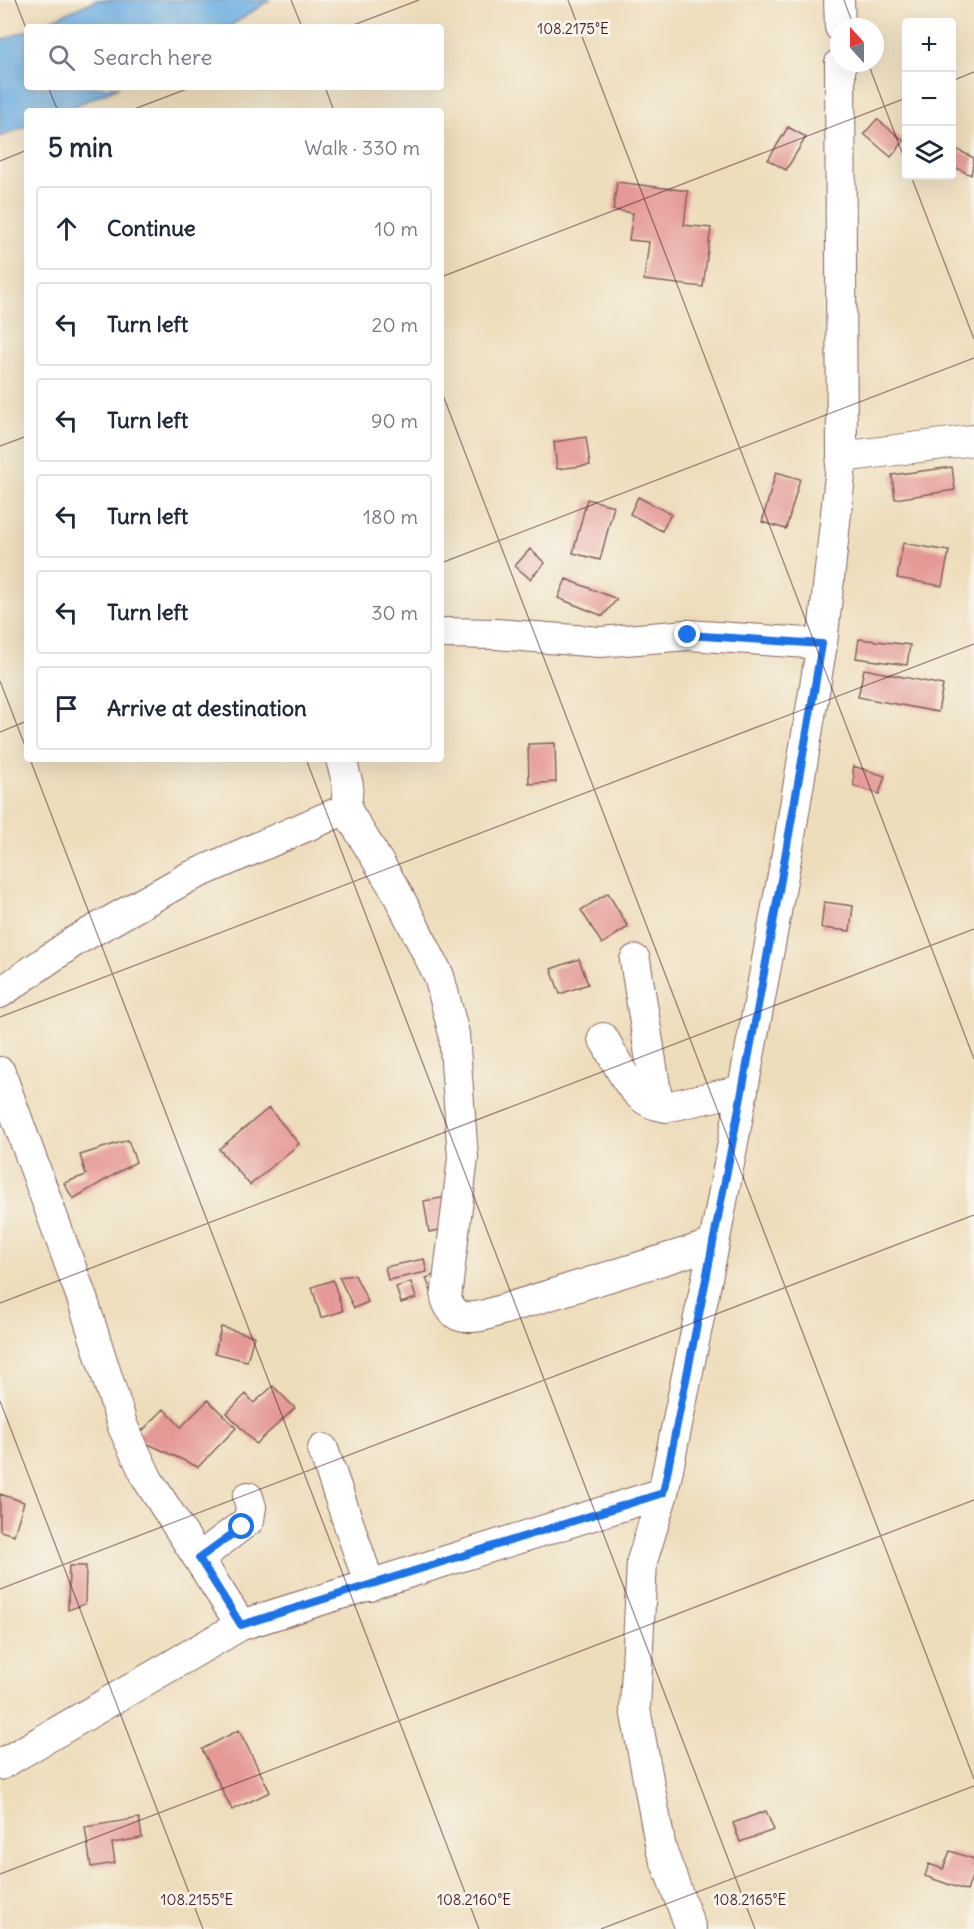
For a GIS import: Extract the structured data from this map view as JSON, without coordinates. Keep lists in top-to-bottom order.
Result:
{
  "north": "top",
  "page": {
    "map_buttons": ["+", "−"],
    "search": "Search here",
    "heading": ["5 min", "Walk · 330 m"],
    "list": [
      ["Continue", "10 m"],
      ["Turn left", "20 m"],
      ["Turn left", "90 m"],
      ["Turn left", "180 m"],
      ["Turn left", "30 m"],
      "Arrive at destination"
    ]
  },
  "coordinates": [
    "108.2175°E",
    "108.2155°E",
    "108.2160°E",
    "108.2165°E"
  ]
}
